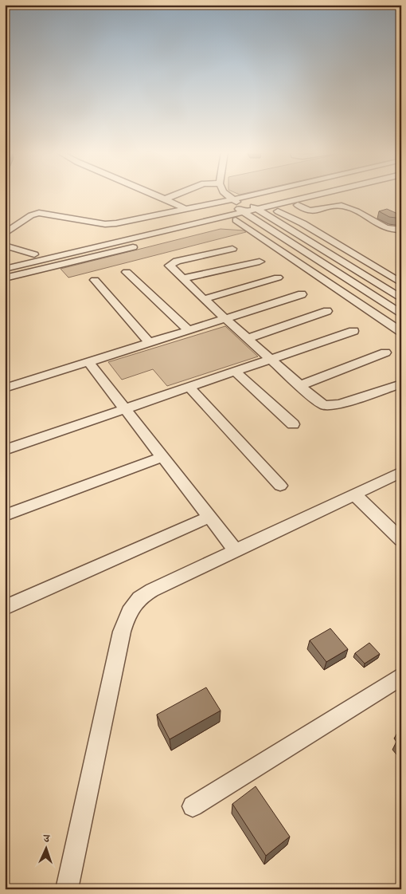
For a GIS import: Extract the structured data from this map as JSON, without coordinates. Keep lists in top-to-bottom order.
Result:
{
  "north": "top"
}
